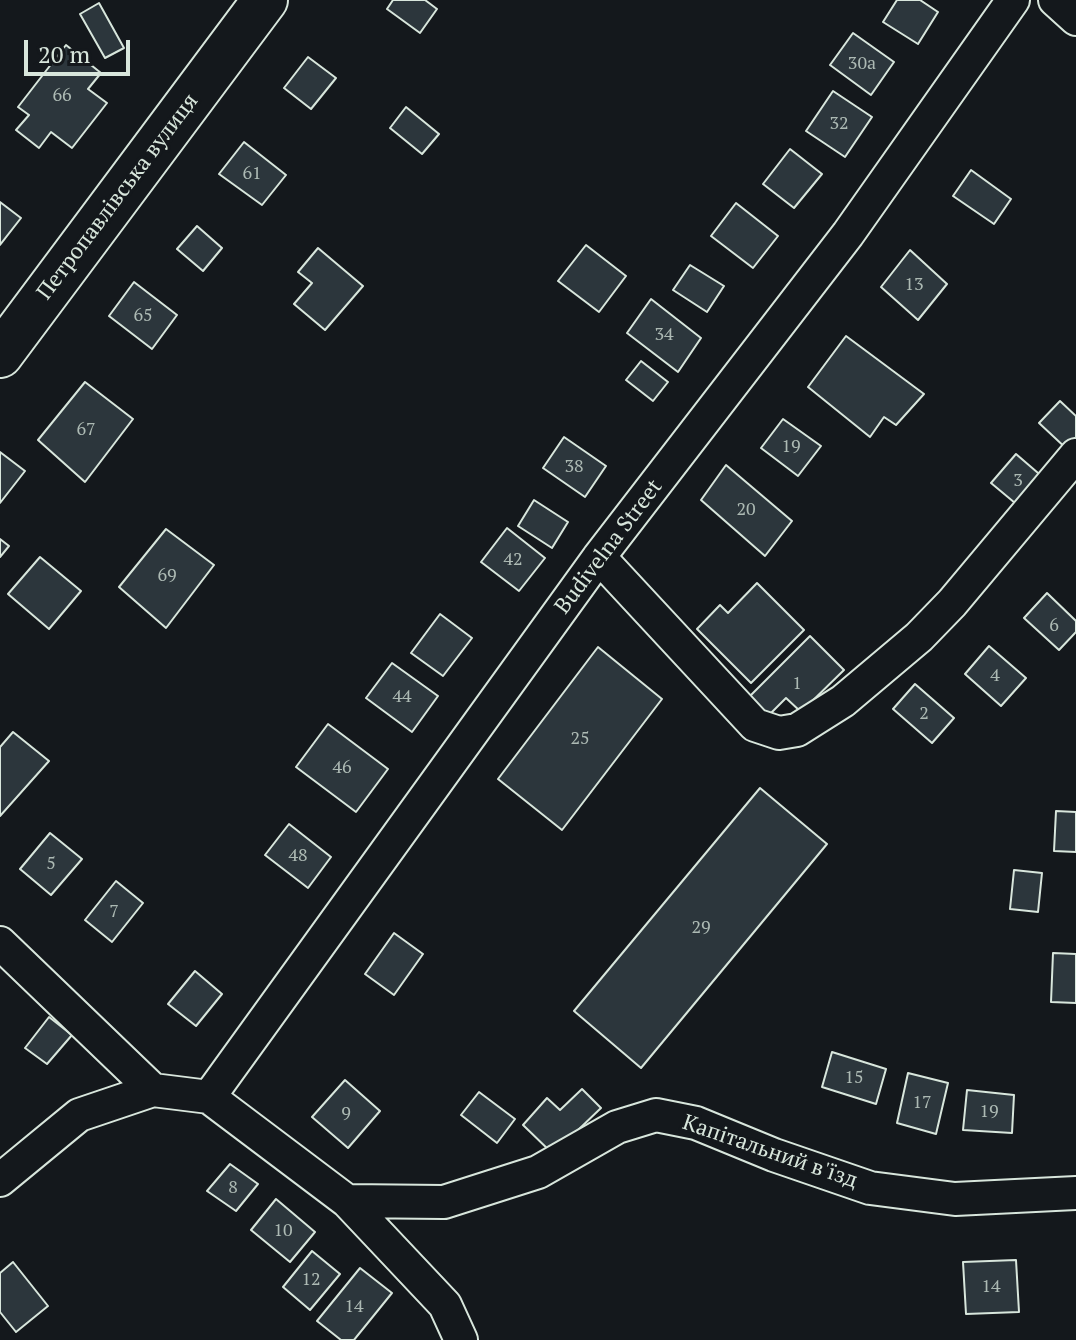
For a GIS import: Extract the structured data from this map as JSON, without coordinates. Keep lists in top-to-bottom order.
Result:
{
  "streets": {
    "street": ["Петропавлівська вулиця", "Budivelna Street", "Капітальний в'їзд"]
  },
  "house_numbers": [
    "30а",
    "66",
    "32",
    "61",
    "13",
    "65",
    "34",
    "67",
    "19",
    "38",
    "3",
    "20",
    "42",
    "69",
    "6",
    "4",
    "1",
    "44",
    "2",
    "25",
    "46",
    "48",
    "5",
    "7",
    "29",
    "15",
    "17",
    "19",
    "9",
    "8",
    "10",
    "12",
    "14",
    "14"
  ],
  "scale_bar": "20 m"
}
